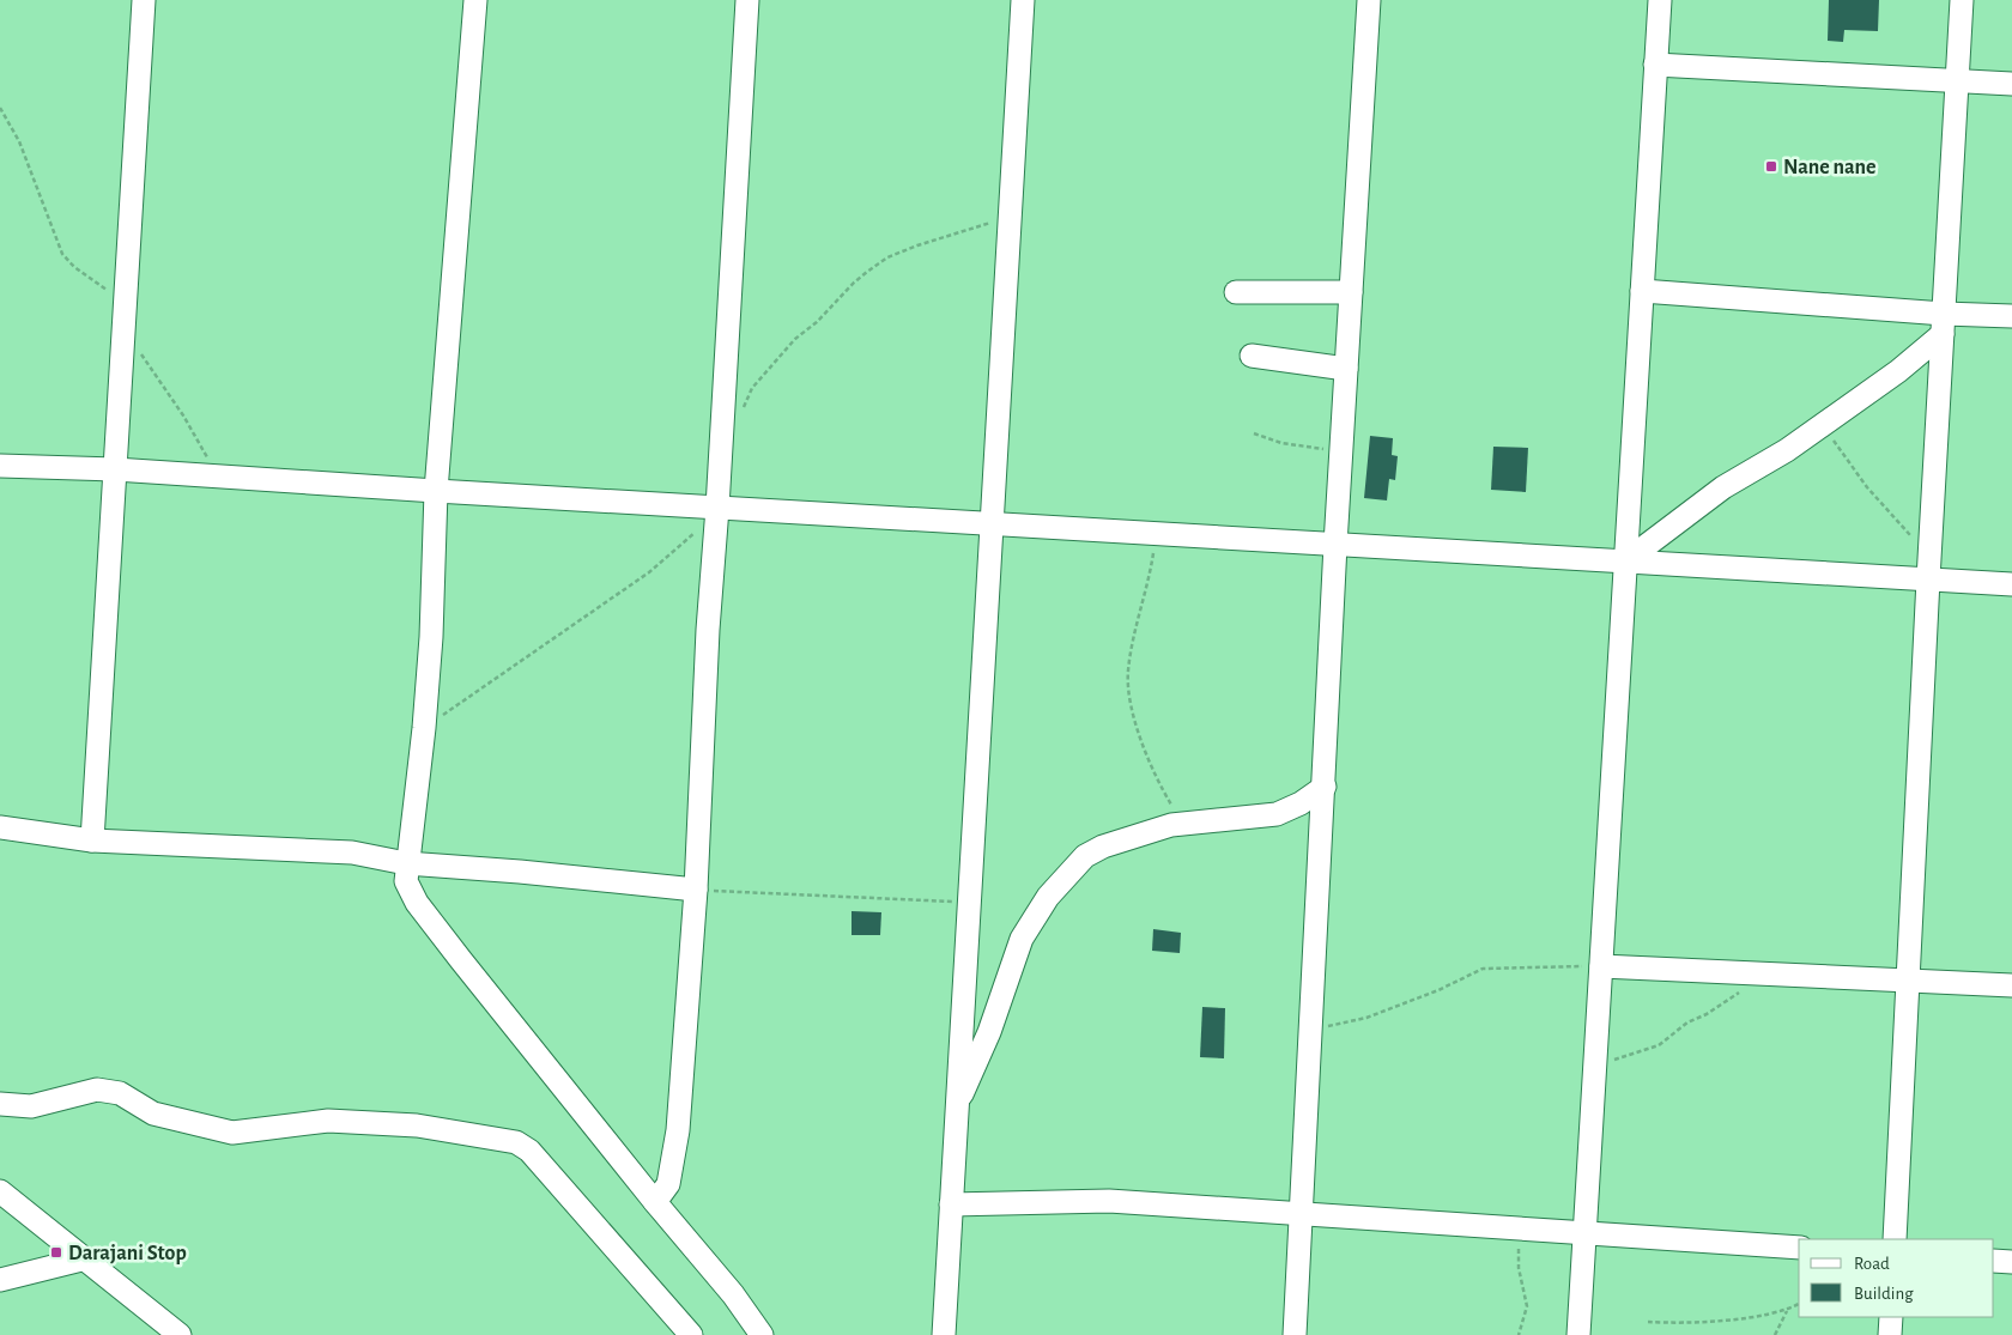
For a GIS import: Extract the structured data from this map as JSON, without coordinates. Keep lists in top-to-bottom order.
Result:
{
  "places": {
    "transit": ["Nane nane", "Darajani Stop"]
  },
  "legend": ["Road", "Building"]
}
